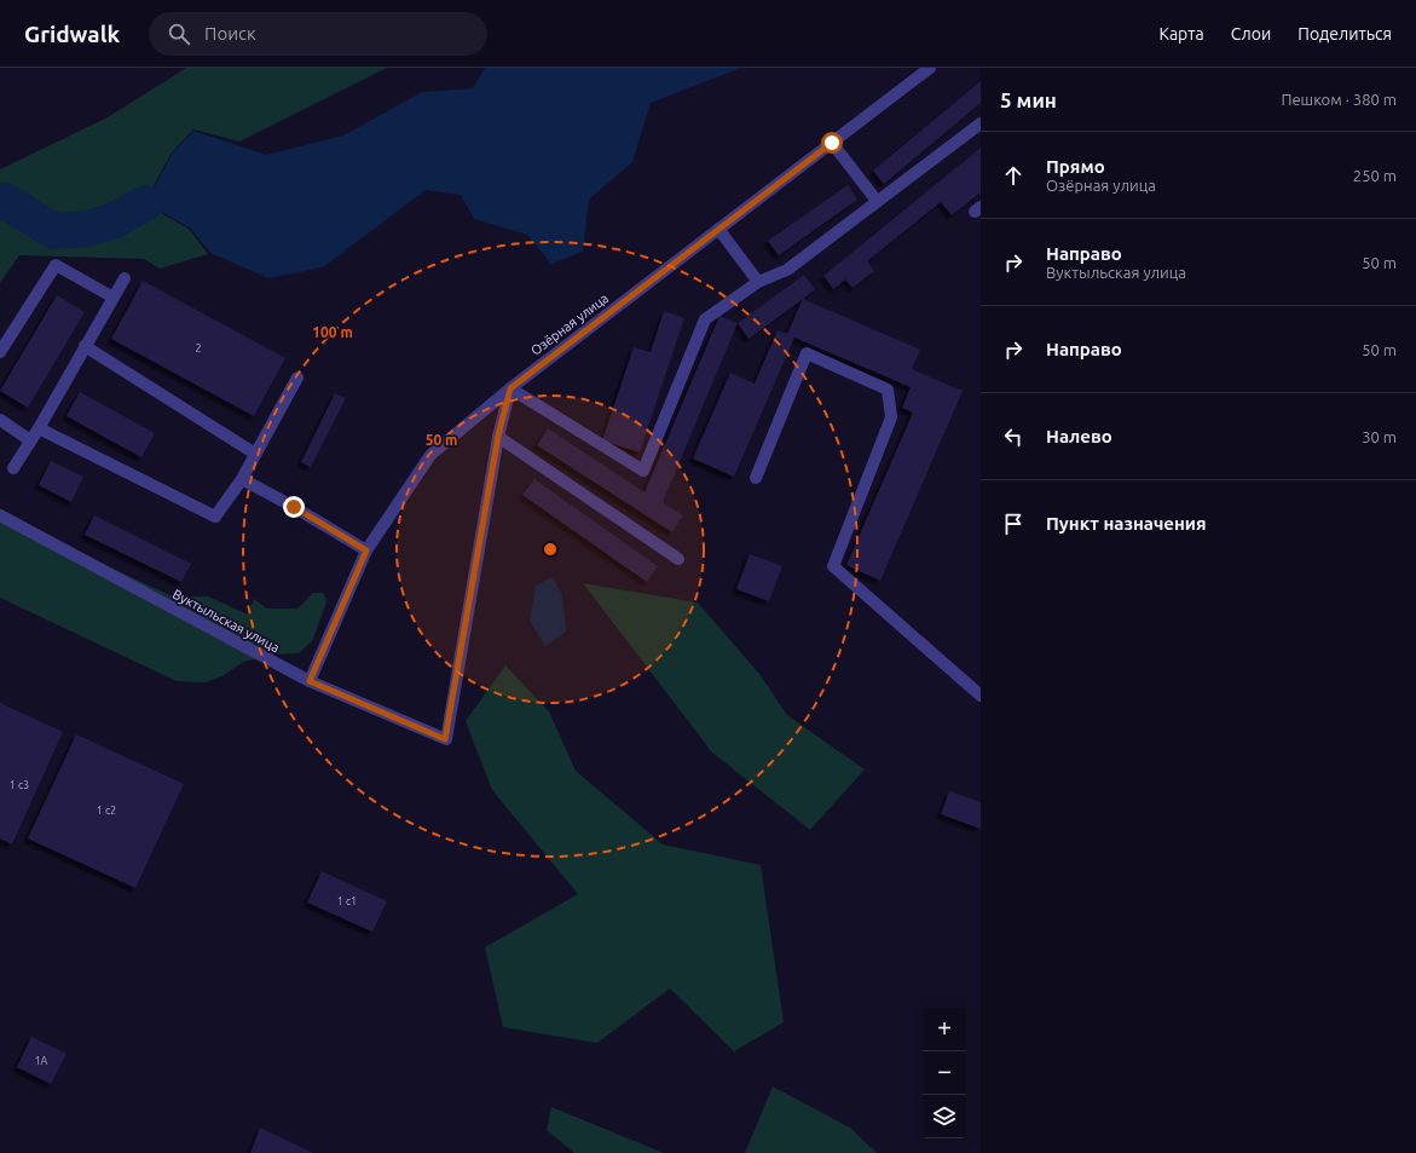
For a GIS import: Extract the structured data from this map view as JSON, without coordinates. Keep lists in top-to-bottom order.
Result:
{
  "streets": {
    "street": ["Озёрная улица", "Вуктыльская улица"]
  },
  "crossings": [
    ["Озёрная улица", "Вуктыльская улица"]
  ],
  "house_numbers": [
    "2",
    "1 с3",
    "1 с2",
    "1 с1",
    "1А"
  ],
  "page": {
    "header": "Gridwalk",
    "search": "Поиск",
    "nav": ["Карта", "Слои", "Поделиться"],
    "heading": ["5 мин", "Пешком · 380 m"],
    "list": [
      ["Прямо", "Озёрная улица", "250 m"],
      ["Направо", "Вуктыльская улица", "50 m"],
      ["Направо", "50 m"],
      ["Налево", "30 m"],
      "Пункт назначения"
    ],
    "map_buttons": ["+", "−"]
  },
  "rings": ["100 m", "50 m"]
}
